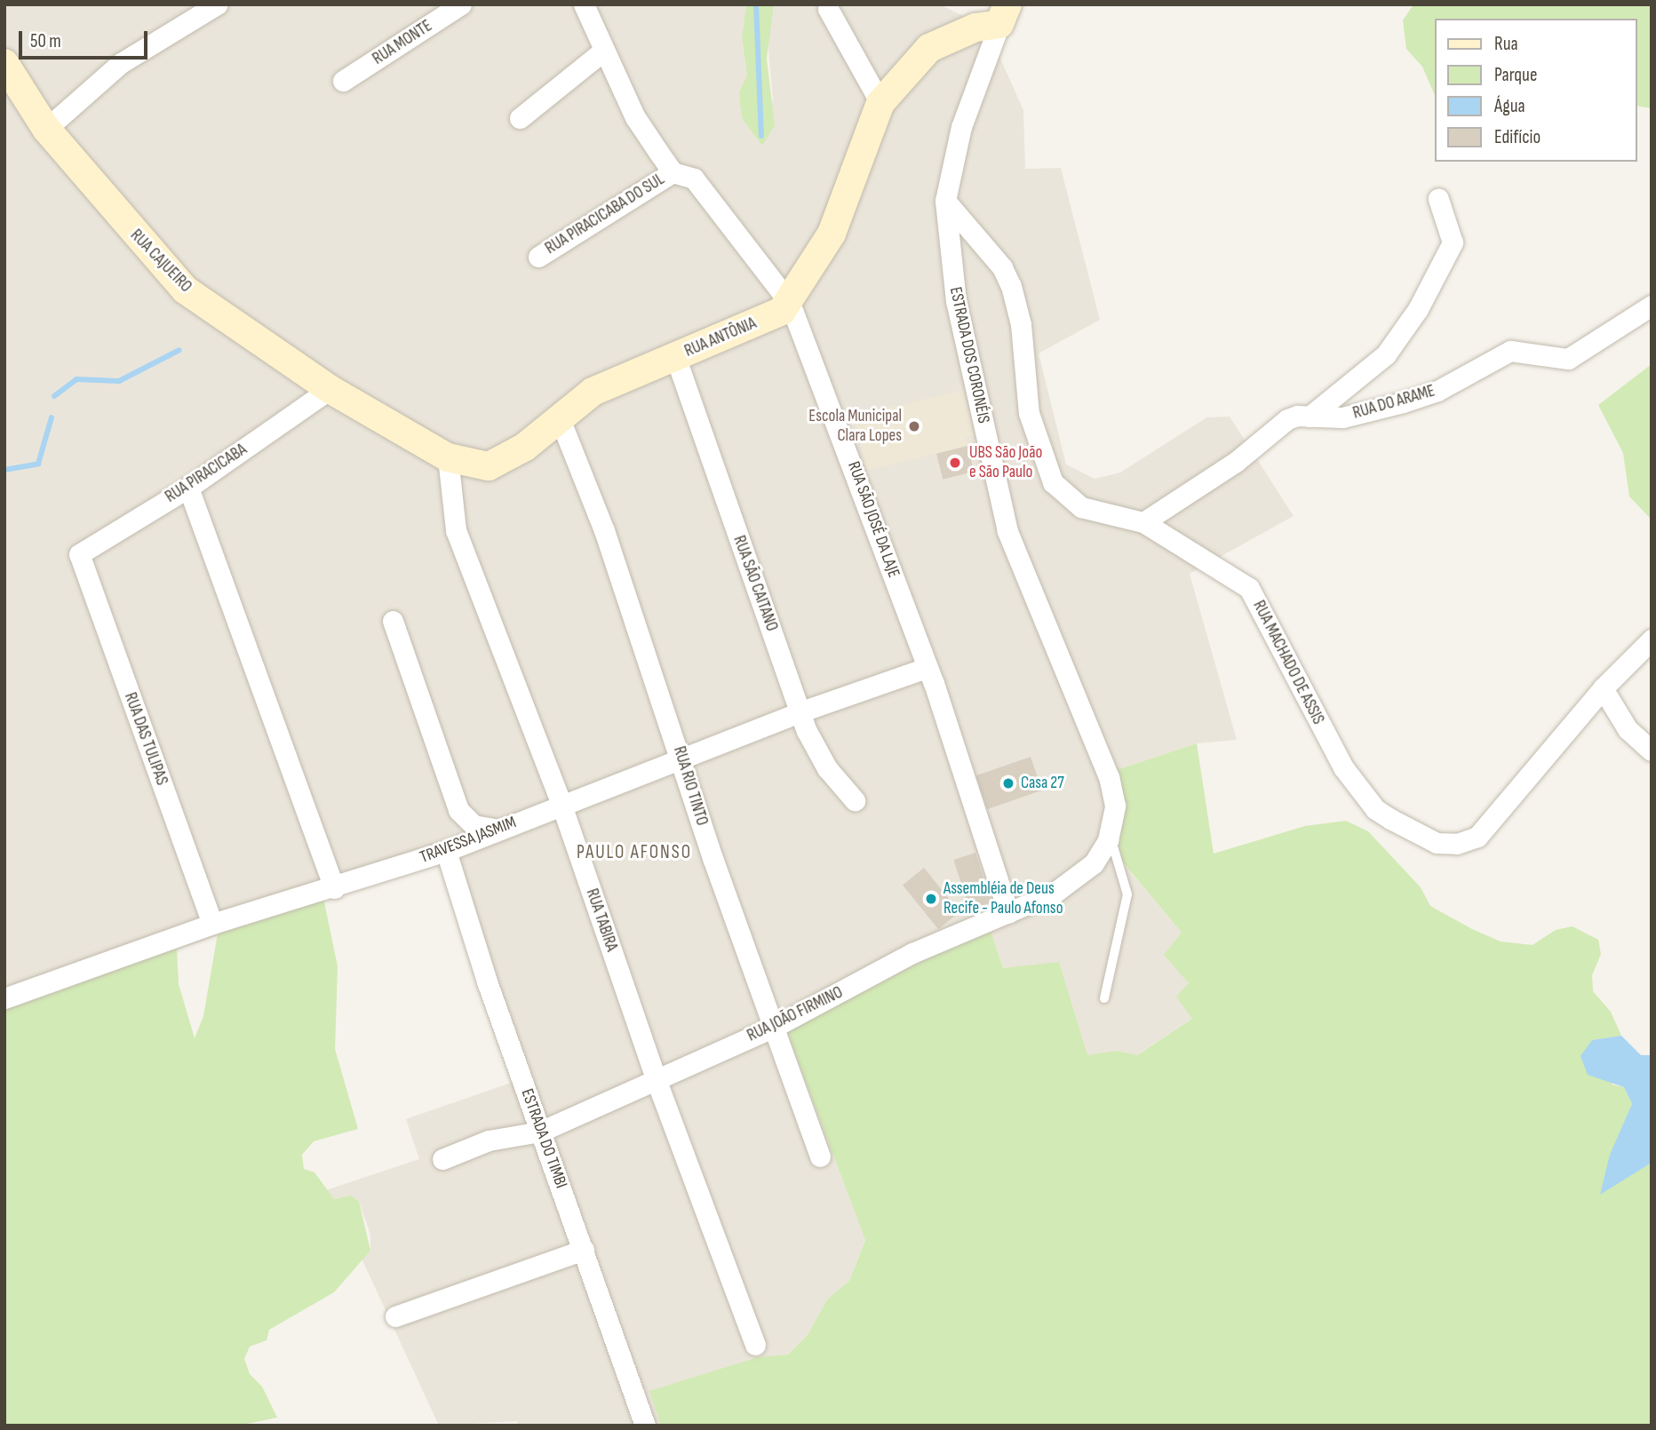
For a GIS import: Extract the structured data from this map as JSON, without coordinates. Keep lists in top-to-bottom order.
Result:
{
  "streets": {
    "street": [
      "RUA MONTE",
      "RUA PIRACICABA DO SUL",
      "RUA CAJUEIRO",
      "RUA ANTÔNIA",
      "ESTRADA DOS CORONÉIS",
      "RUA DO ARAME",
      "RUA PIRACICABA",
      "RUA SÃO JOSÉ DA LAJE",
      "RUA SÃO CAITANO",
      "RUA MACHADO DE ASSIS",
      "RUA DAS TULIPAS",
      "RUA RIO TINTO",
      "TRAVESSA JASMIM",
      "RUA TABIRA",
      "RUA JOÃO FIRMINO",
      "ESTRADA DO TIMBI"
    ]
  },
  "crossings": [
    ["RUA PIRACICABA DO SUL", "RUA SÃO JOSÉ DA LAJE"],
    ["RUA CAJUEIRO", "RUA ANTÔNIA"],
    ["RUA CAJUEIRO", "RUA PIRACICABA"],
    ["RUA ANTÔNIA", "ESTRADA DOS CORONÉIS"],
    ["RUA ANTÔNIA", "RUA PIRACICABA"],
    ["RUA ANTÔNIA", "RUA SÃO JOSÉ DA LAJE"],
    ["RUA ANTÔNIA", "RUA SÃO CAITANO"],
    ["RUA ANTÔNIA", "RUA RIO TINTO"],
    ["RUA ANTÔNIA", "RUA TABIRA"],
    ["ESTRADA DOS CORONÉIS", "RUA MACHADO DE ASSIS"],
    ["ESTRADA DOS CORONÉIS", "RUA JOÃO FIRMINO"],
    ["RUA DO ARAME", "RUA MACHADO DE ASSIS"],
    ["RUA PIRACICABA", "RUA DAS TULIPAS"],
    ["RUA SÃO JOSÉ DA LAJE", "TRAVESSA JASMIM"],
    ["RUA SÃO JOSÉ DA LAJE", "RUA JOÃO FIRMINO"],
    ["RUA SÃO CAITANO", "TRAVESSA JASMIM"],
    ["RUA DAS TULIPAS", "TRAVESSA JASMIM"],
    ["RUA RIO TINTO", "TRAVESSA JASMIM"],
    ["RUA RIO TINTO", "RUA JOÃO FIRMINO"],
    ["TRAVESSA JASMIM", "RUA TABIRA"],
    ["TRAVESSA JASMIM", "ESTRADA DO TIMBI"],
    ["RUA TABIRA", "RUA JOÃO FIRMINO"],
    ["RUA JOÃO FIRMINO", "ESTRADA DO TIMBI"]
  ],
  "districts": ["PAULO AFONSO"],
  "places": [
    "Escola Municipal Clara Lopes",
    "UBS São João e São Paulo",
    "Casa 27",
    "Assembléia de Deus Recife - Paulo Afonso"
  ],
  "legend": [
    "Rua",
    "Parque",
    "Água",
    "Edifício"
  ],
  "scale_bar": "50 m"
}
